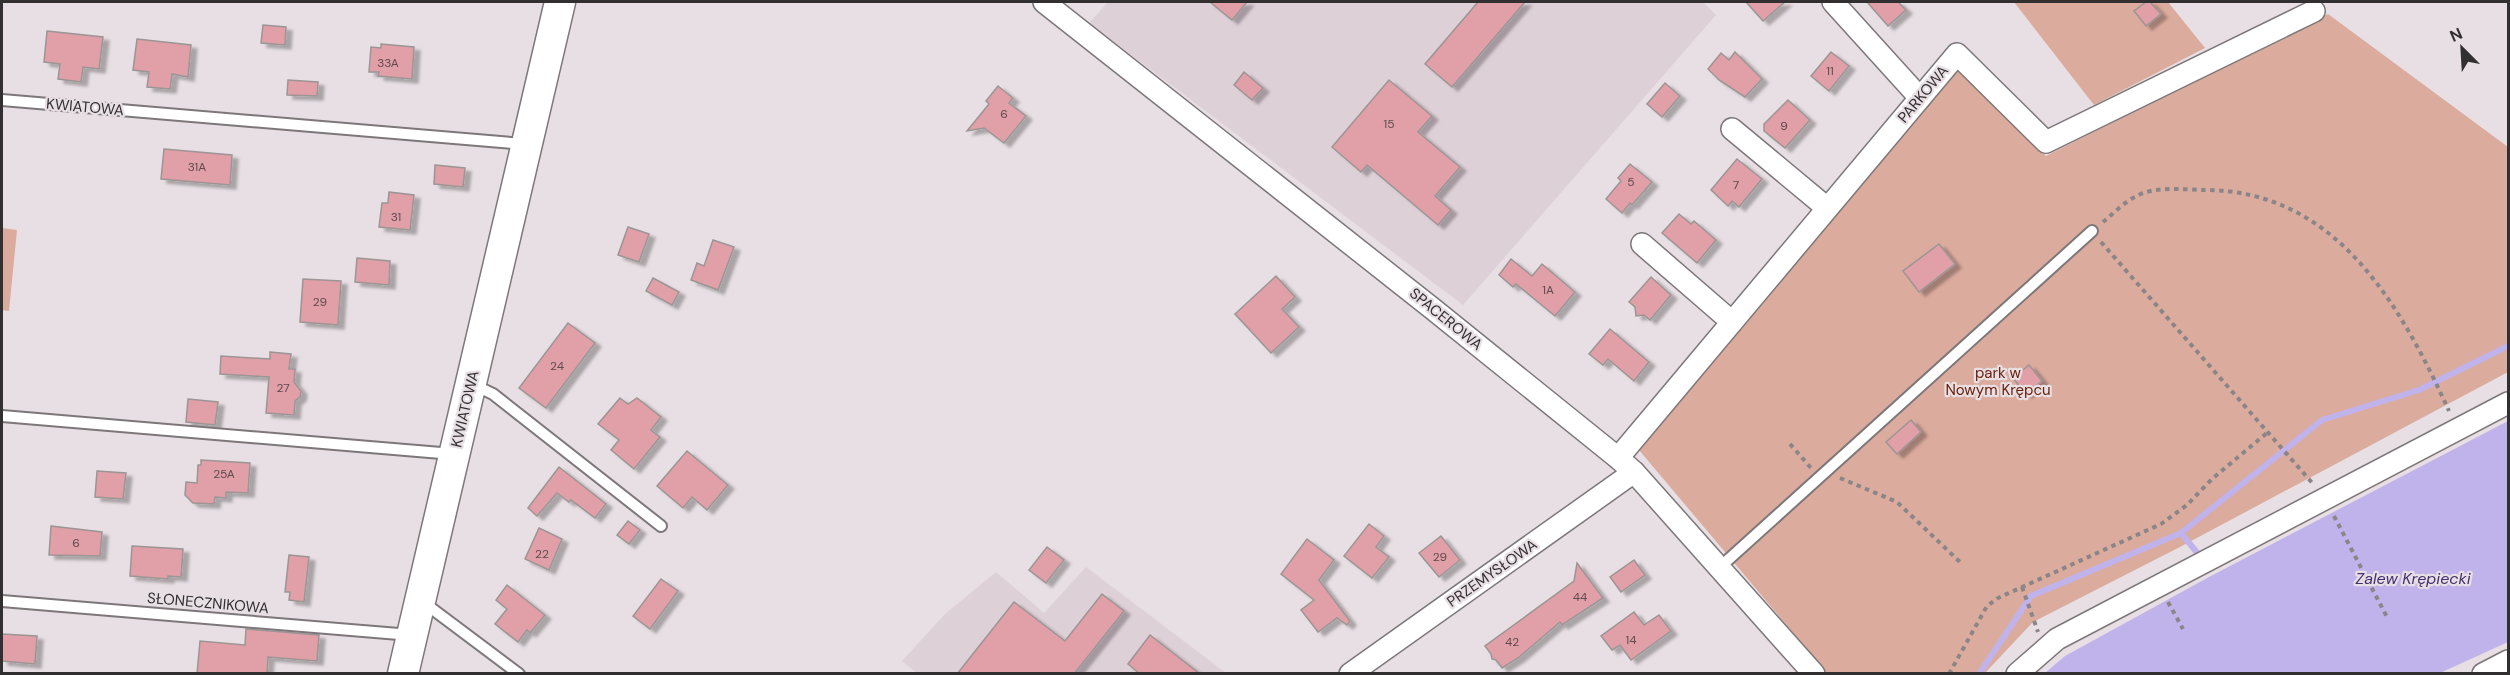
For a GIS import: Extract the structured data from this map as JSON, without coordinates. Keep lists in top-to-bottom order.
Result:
{
  "streets": {
    "street": [
      "PARKOWA",
      "KWIATOWA",
      "SPACEROWA",
      "PRZEMYSŁOWA"
    ],
    "lane": ["SŁONECZNIKOWA"]
  },
  "crossings": [
    ["PARKOWA", "SPACEROWA"],
    ["PARKOWA", "PRZEMYSŁOWA"],
    ["KWIATOWA", "SŁONECZNIKOWA"],
    ["SPACEROWA", "PRZEMYSŁOWA"]
  ],
  "water": ["Zalew Krępiecki"],
  "parks": ["park w Nowym Krępcu"],
  "house_numbers": [
    "33A",
    "11",
    "6",
    "15",
    "9",
    "31A",
    "5",
    "7",
    "31",
    "1A",
    "29",
    "24",
    "27",
    "25A",
    "6",
    "22",
    "29",
    "44",
    "14",
    "42"
  ],
  "north": "top left"
}
